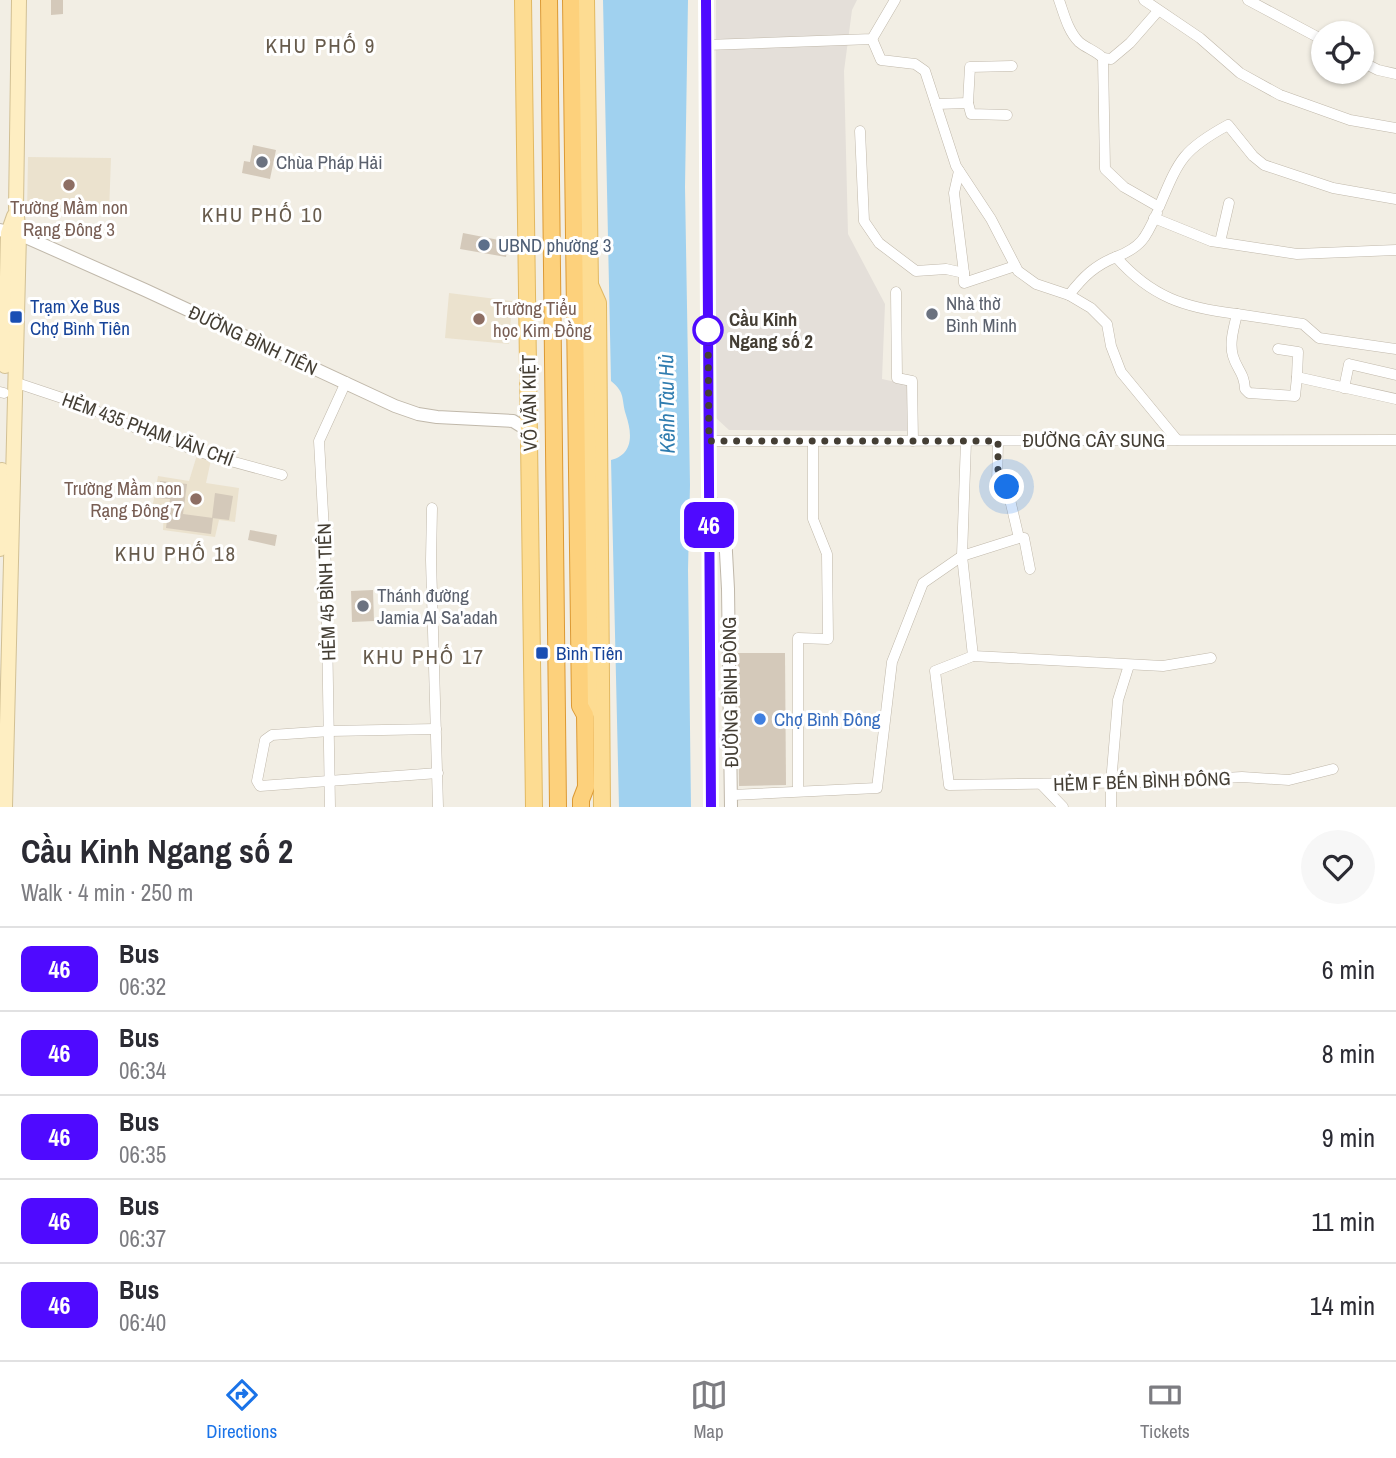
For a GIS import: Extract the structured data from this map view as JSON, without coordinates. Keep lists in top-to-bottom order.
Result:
{
  "streets": {
    "highway": ["VÕ VĂN KIỆT"],
    "street": [
      "ĐƯỜNG BÌNH TIÊN",
      "HẺM 435 PHẠM VĂN CHÍ",
      "ĐƯỜNG CÂY SUNG",
      "HẺM 45 BÌNH TIÊN",
      "ĐƯỜNG BÌNH ĐÔNG",
      "HẺM F BẾN BÌNH ĐÔNG"
    ]
  },
  "crossings": [
    ["ĐƯỜNG BÌNH TIÊN", "VÕ VĂN KIỆT"],
    ["ĐƯỜNG BÌNH TIÊN", "HẺM 45 BÌNH TIÊN"],
    ["ĐƯỜNG CÂY SUNG", "ĐƯỜNG BÌNH ĐÔNG"]
  ],
  "districts": [
    "KHU PHỐ 9",
    "KHU PHỐ 10",
    "KHU PHỐ 18",
    "KHU PHỐ 17"
  ],
  "water": ["Kênh Tàu Hủ"],
  "places": {
    "other": [
      "Chùa Pháp Hải",
      "Trường Mầm non Rạng Đông 3",
      "UBND phường 3",
      "Nhà thờ Bình Minh",
      "Trường Tiểu học Kim Đồng",
      "Cầu Kinh Ngang số 2",
      "Trường Mầm non Rạng Đông 7",
      "Thánh đường Jamia Al Sa'adah",
      "Chợ Bình Đông"
    ],
    "transit": ["Trạm Xe Bus Chợ Bình Tiên", "Bình Tiên"]
  },
  "lines": ["bus line 46"],
  "page": {
    "on_map": "46",
    "heading": ["Cầu Kinh Ngang số 2", "Walk · 4 min · 250 m"],
    "list": [
      {
        "mark": "46",
        "name": "Bus",
        "note": "06:32",
        "value": "6 min"
      },
      {
        "mark": "46",
        "name": "Bus",
        "note": "06:34",
        "value": "8 min"
      },
      {
        "mark": "46",
        "name": "Bus",
        "note": "06:35",
        "value": "9 min"
      },
      {
        "mark": "46",
        "name": "Bus",
        "note": "06:37",
        "value": "11 min"
      },
      {
        "mark": "46",
        "name": "Bus",
        "note": "06:40",
        "value": "14 min"
      }
    ],
    "tabs": ["Directions", "Map", "Tickets"]
  }
}
